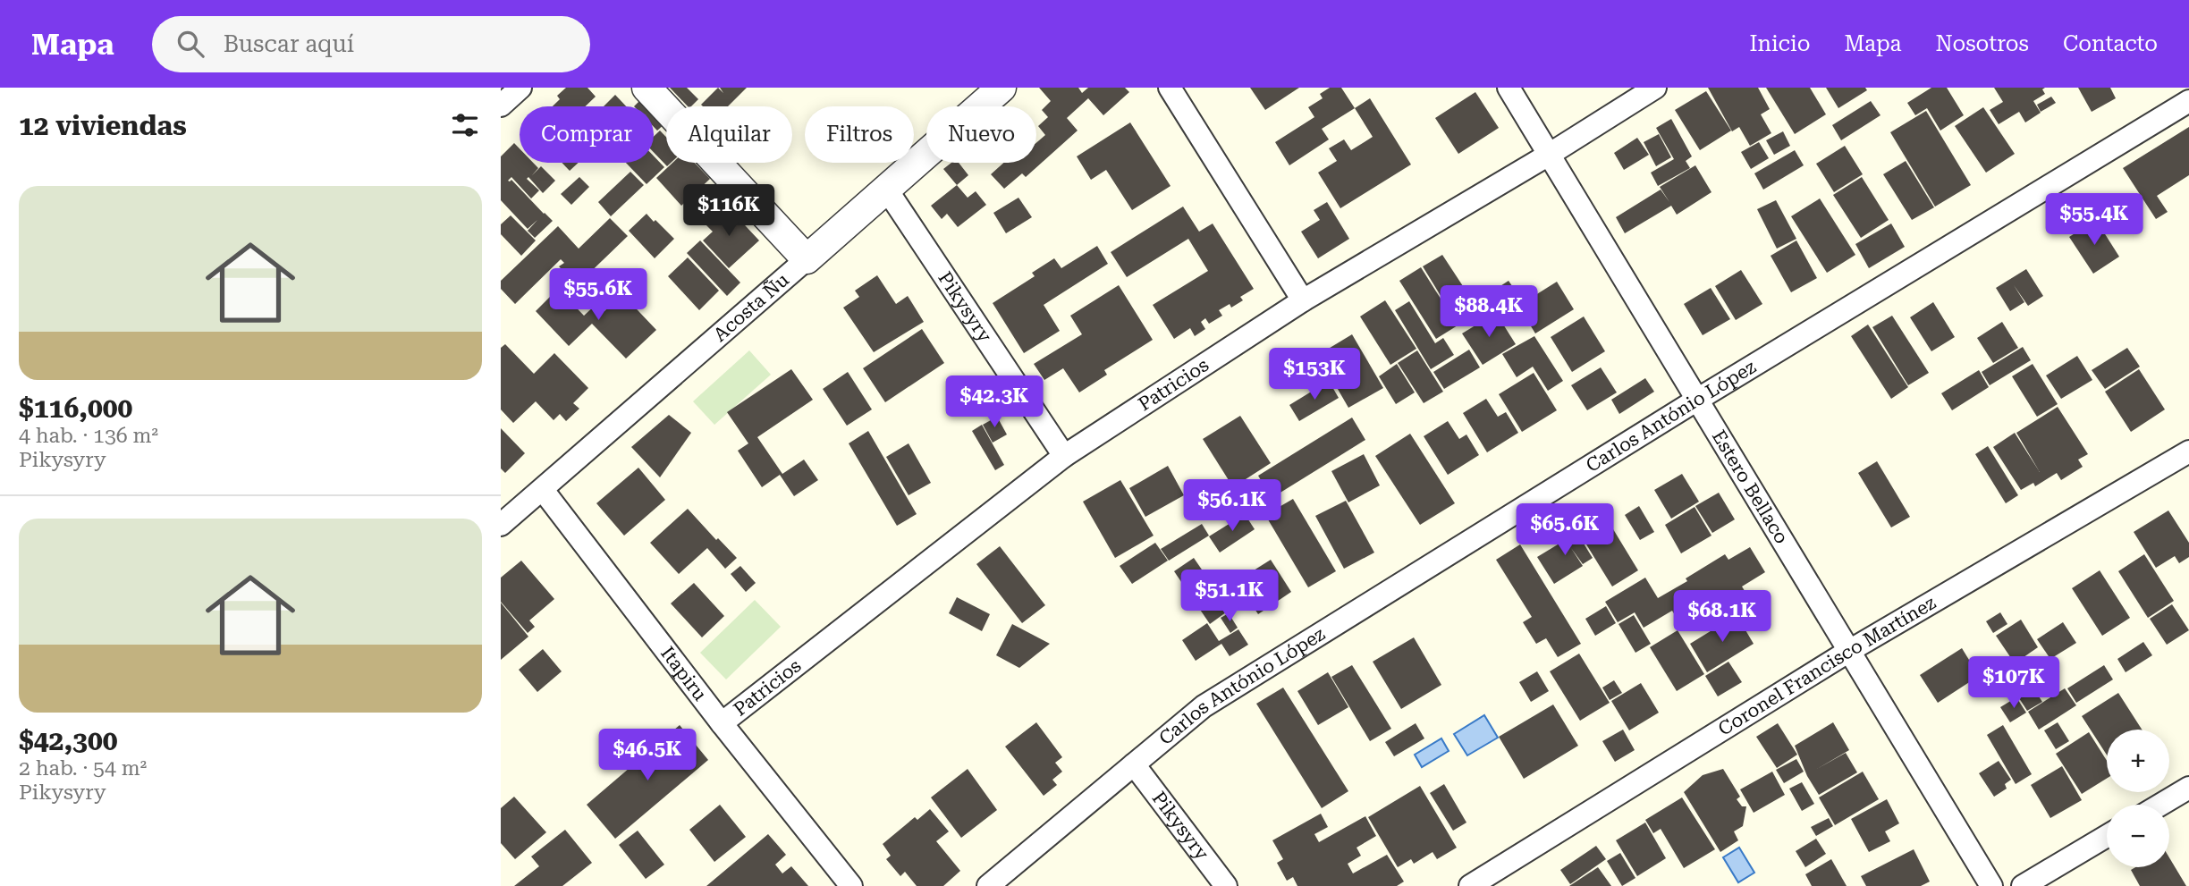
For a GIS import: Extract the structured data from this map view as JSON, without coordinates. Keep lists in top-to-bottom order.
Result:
{
  "streets": {
    "street": [
      "Pikysyry",
      "Acosta Ñu",
      "Patricios",
      "Carlos António López",
      "Estero Bellaco",
      "Coronel Francisco Martínez",
      "Itapiru"
    ]
  },
  "crossings": [
    ["Pikysyry", "Acosta Ñu"],
    ["Pikysyry", "Patricios"],
    ["Pikysyry", "Carlos António López"],
    ["Acosta Ñu", "Itapiru"],
    ["Patricios", "Estero Bellaco"],
    ["Patricios", "Itapiru"],
    ["Carlos António López", "Estero Bellaco"],
    ["Estero Bellaco", "Coronel Francisco Martínez"]
  ],
  "page": {
    "header": "Mapa",
    "search": "Buscar aquí",
    "nav": [
      "Inicio",
      "Mapa",
      "Nosotros",
      "Contacto"
    ],
    "heading": "12 viviendas",
    "chip": [
      "Comprar",
      "Alquilar",
      "Filtros",
      "Nuevo"
    ],
    "list": [
      {
        "name": "$116,000",
        "note": "4 hab. · 136 m² · Pikysyry"
      },
      {
        "name": "$42,300",
        "note": "2 hab. · 54 m² · Pikysyry"
      }
    ],
    "price": [
      "$116K",
      "$55.4K",
      "$55.6K",
      "$88.4K",
      "$153K",
      "$42.3K",
      "$56.1K",
      "$65.6K",
      "$51.1K",
      "$68.1K",
      "$107K",
      "$46.5K"
    ],
    "map_buttons": ["+", "−"]
  }
}
